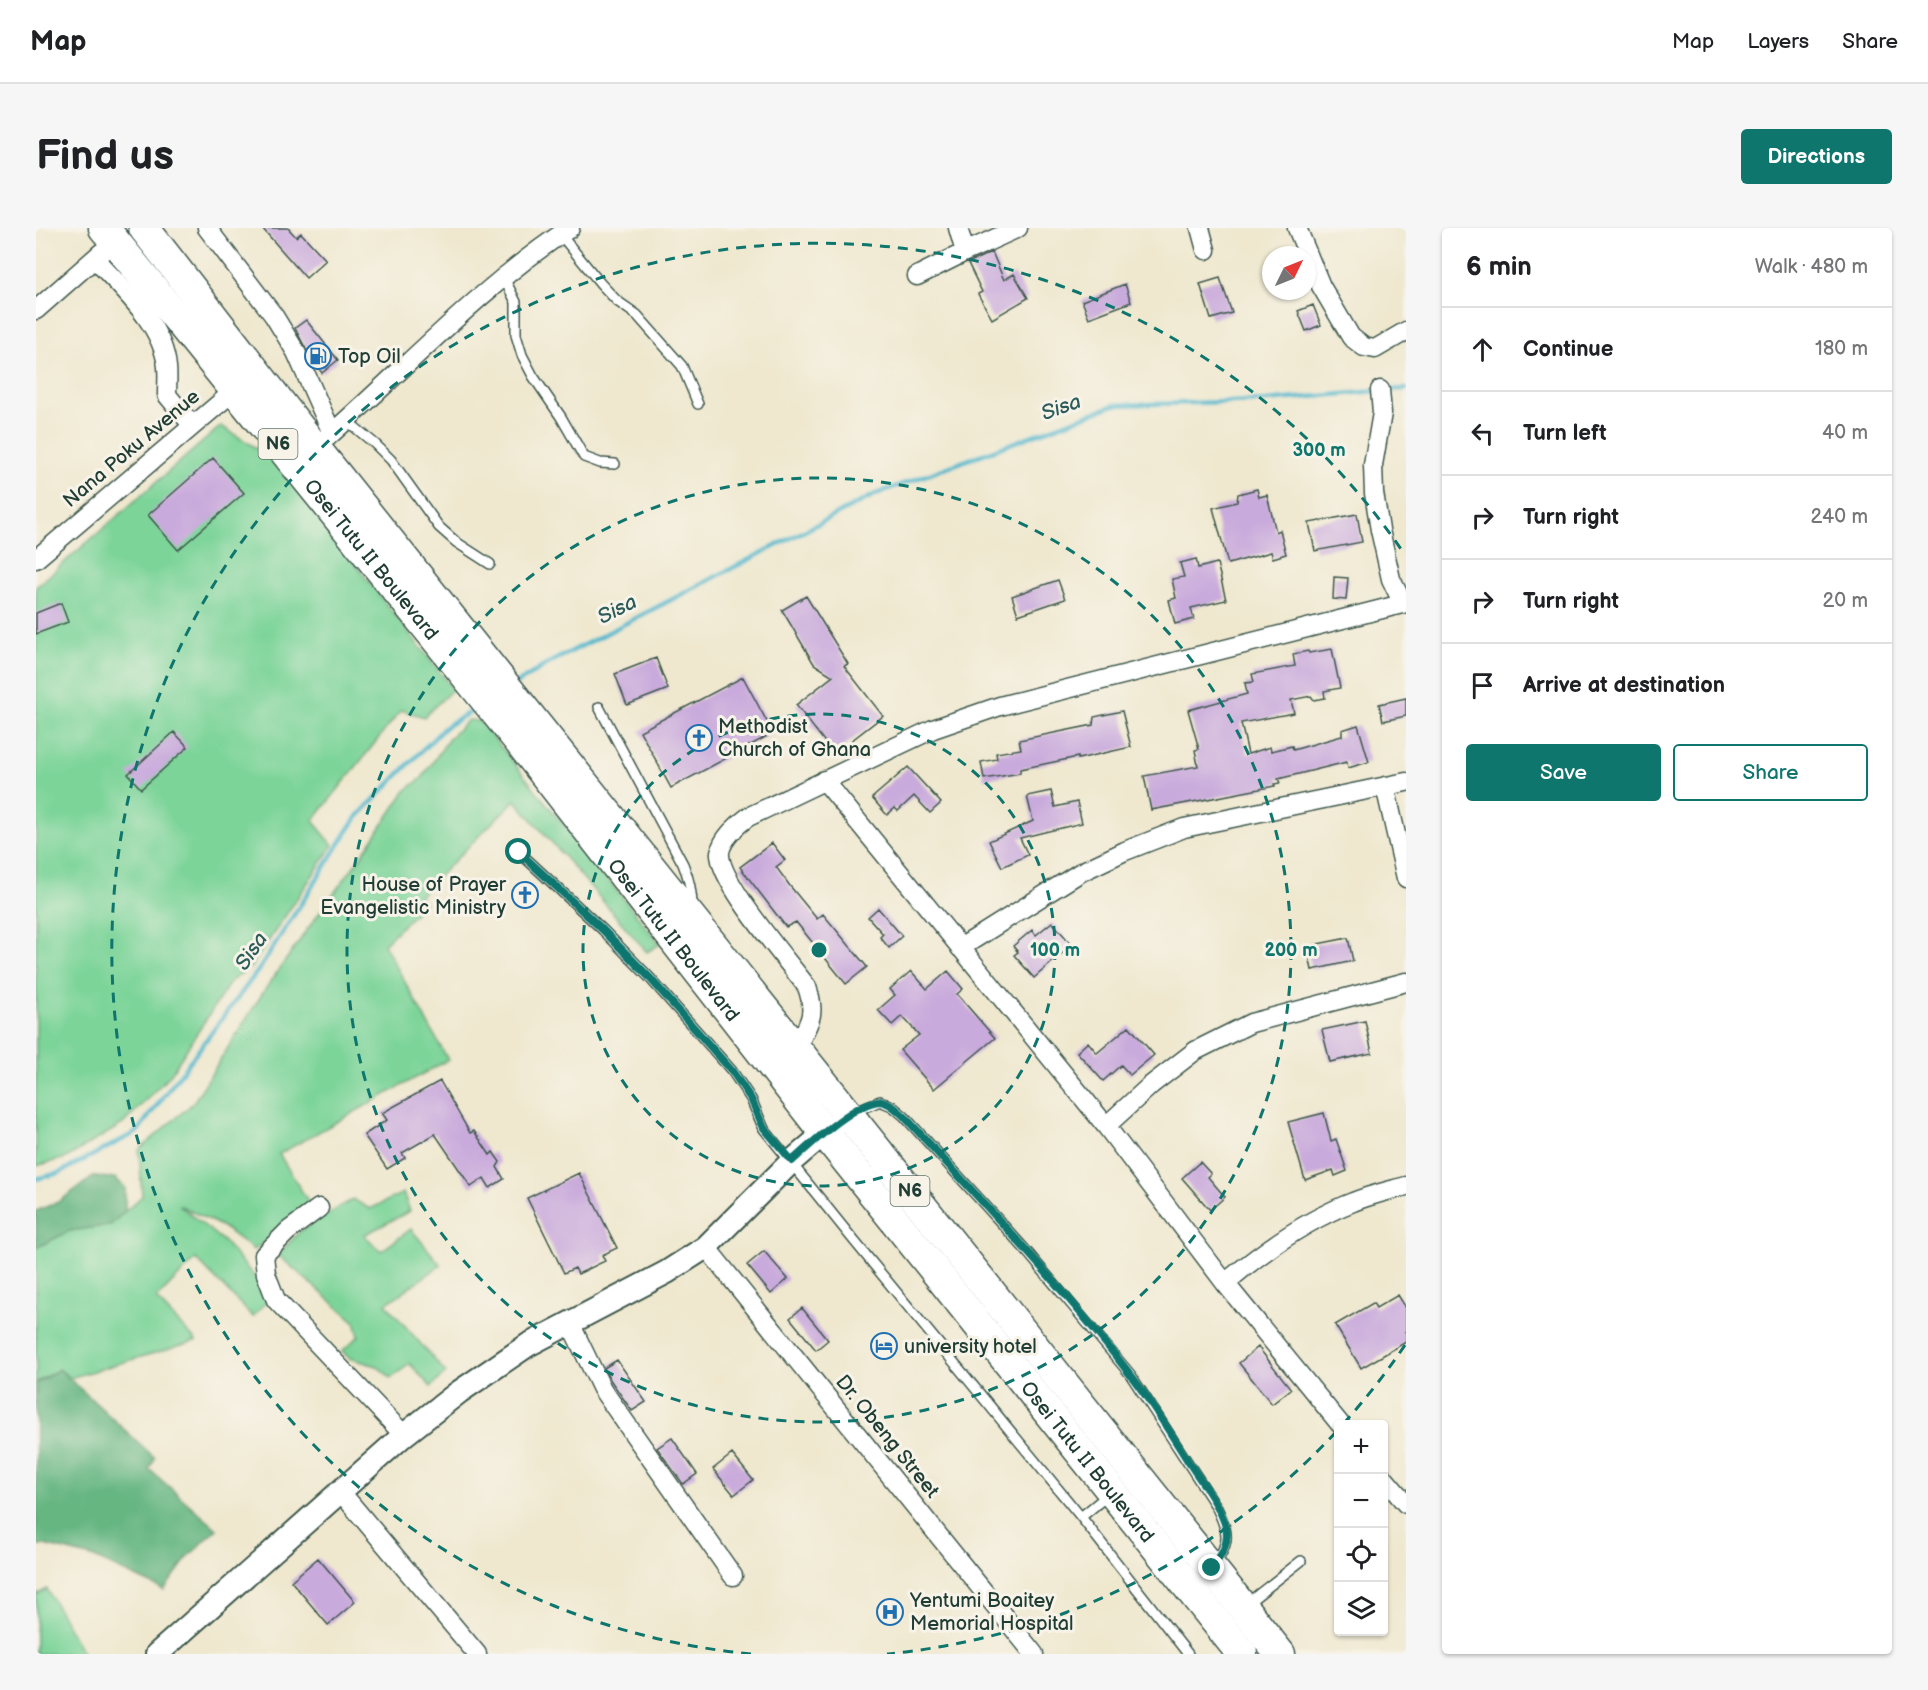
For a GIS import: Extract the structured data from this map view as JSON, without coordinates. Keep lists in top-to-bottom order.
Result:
{
  "streets": {
    "highway": ["N6", "Osei Tutu II Boulevard"],
    "street": ["Nana Poku Avenue", "Dr. Obeng Street"]
  },
  "crossings": [
    ["Nana Poku Avenue", "Osei Tutu II Boulevard"]
  ],
  "water": ["Sisa"],
  "places": {
    "fuel station": ["Top Oil"],
    "church": ["Methodist Church of Ghana", "House of Prayer Evangelistic Ministry"],
    "hotel": ["university hotel"],
    "hospital": ["Yentumi Boaitey Memorial Hospital"]
  },
  "north": "top right",
  "page": {
    "header": "Map",
    "nav": ["Map", "Layers", "Share"],
    "buttons": [
      "Directions",
      ["Save", "Share"]
    ],
    "title": "Find us",
    "heading": ["6 min", "Walk · 480 m"],
    "list": [
      ["Continue", "180 m"],
      ["Turn left", "40 m"],
      ["Turn right", "240 m"],
      ["Turn right", "20 m"],
      "Arrive at destination"
    ],
    "map_buttons": ["+", "−"]
  },
  "rings": ["300 m", "100 m", "200 m"]
}
